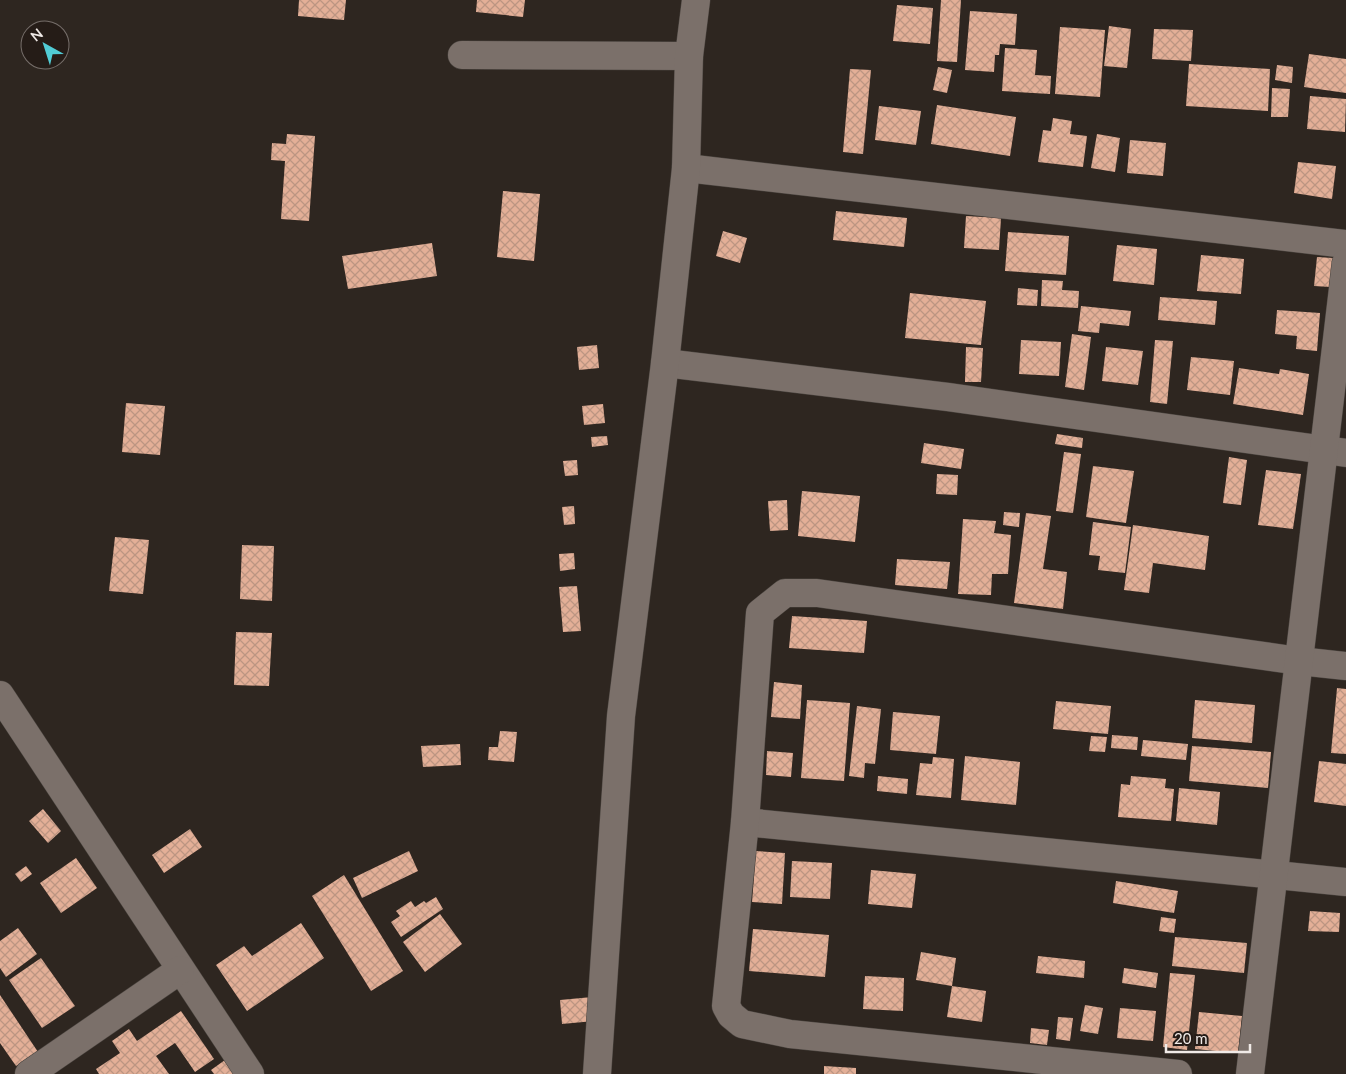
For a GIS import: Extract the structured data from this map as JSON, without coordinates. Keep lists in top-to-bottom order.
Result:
{
  "scale_bar": "20 m",
  "north": "top left"
}
